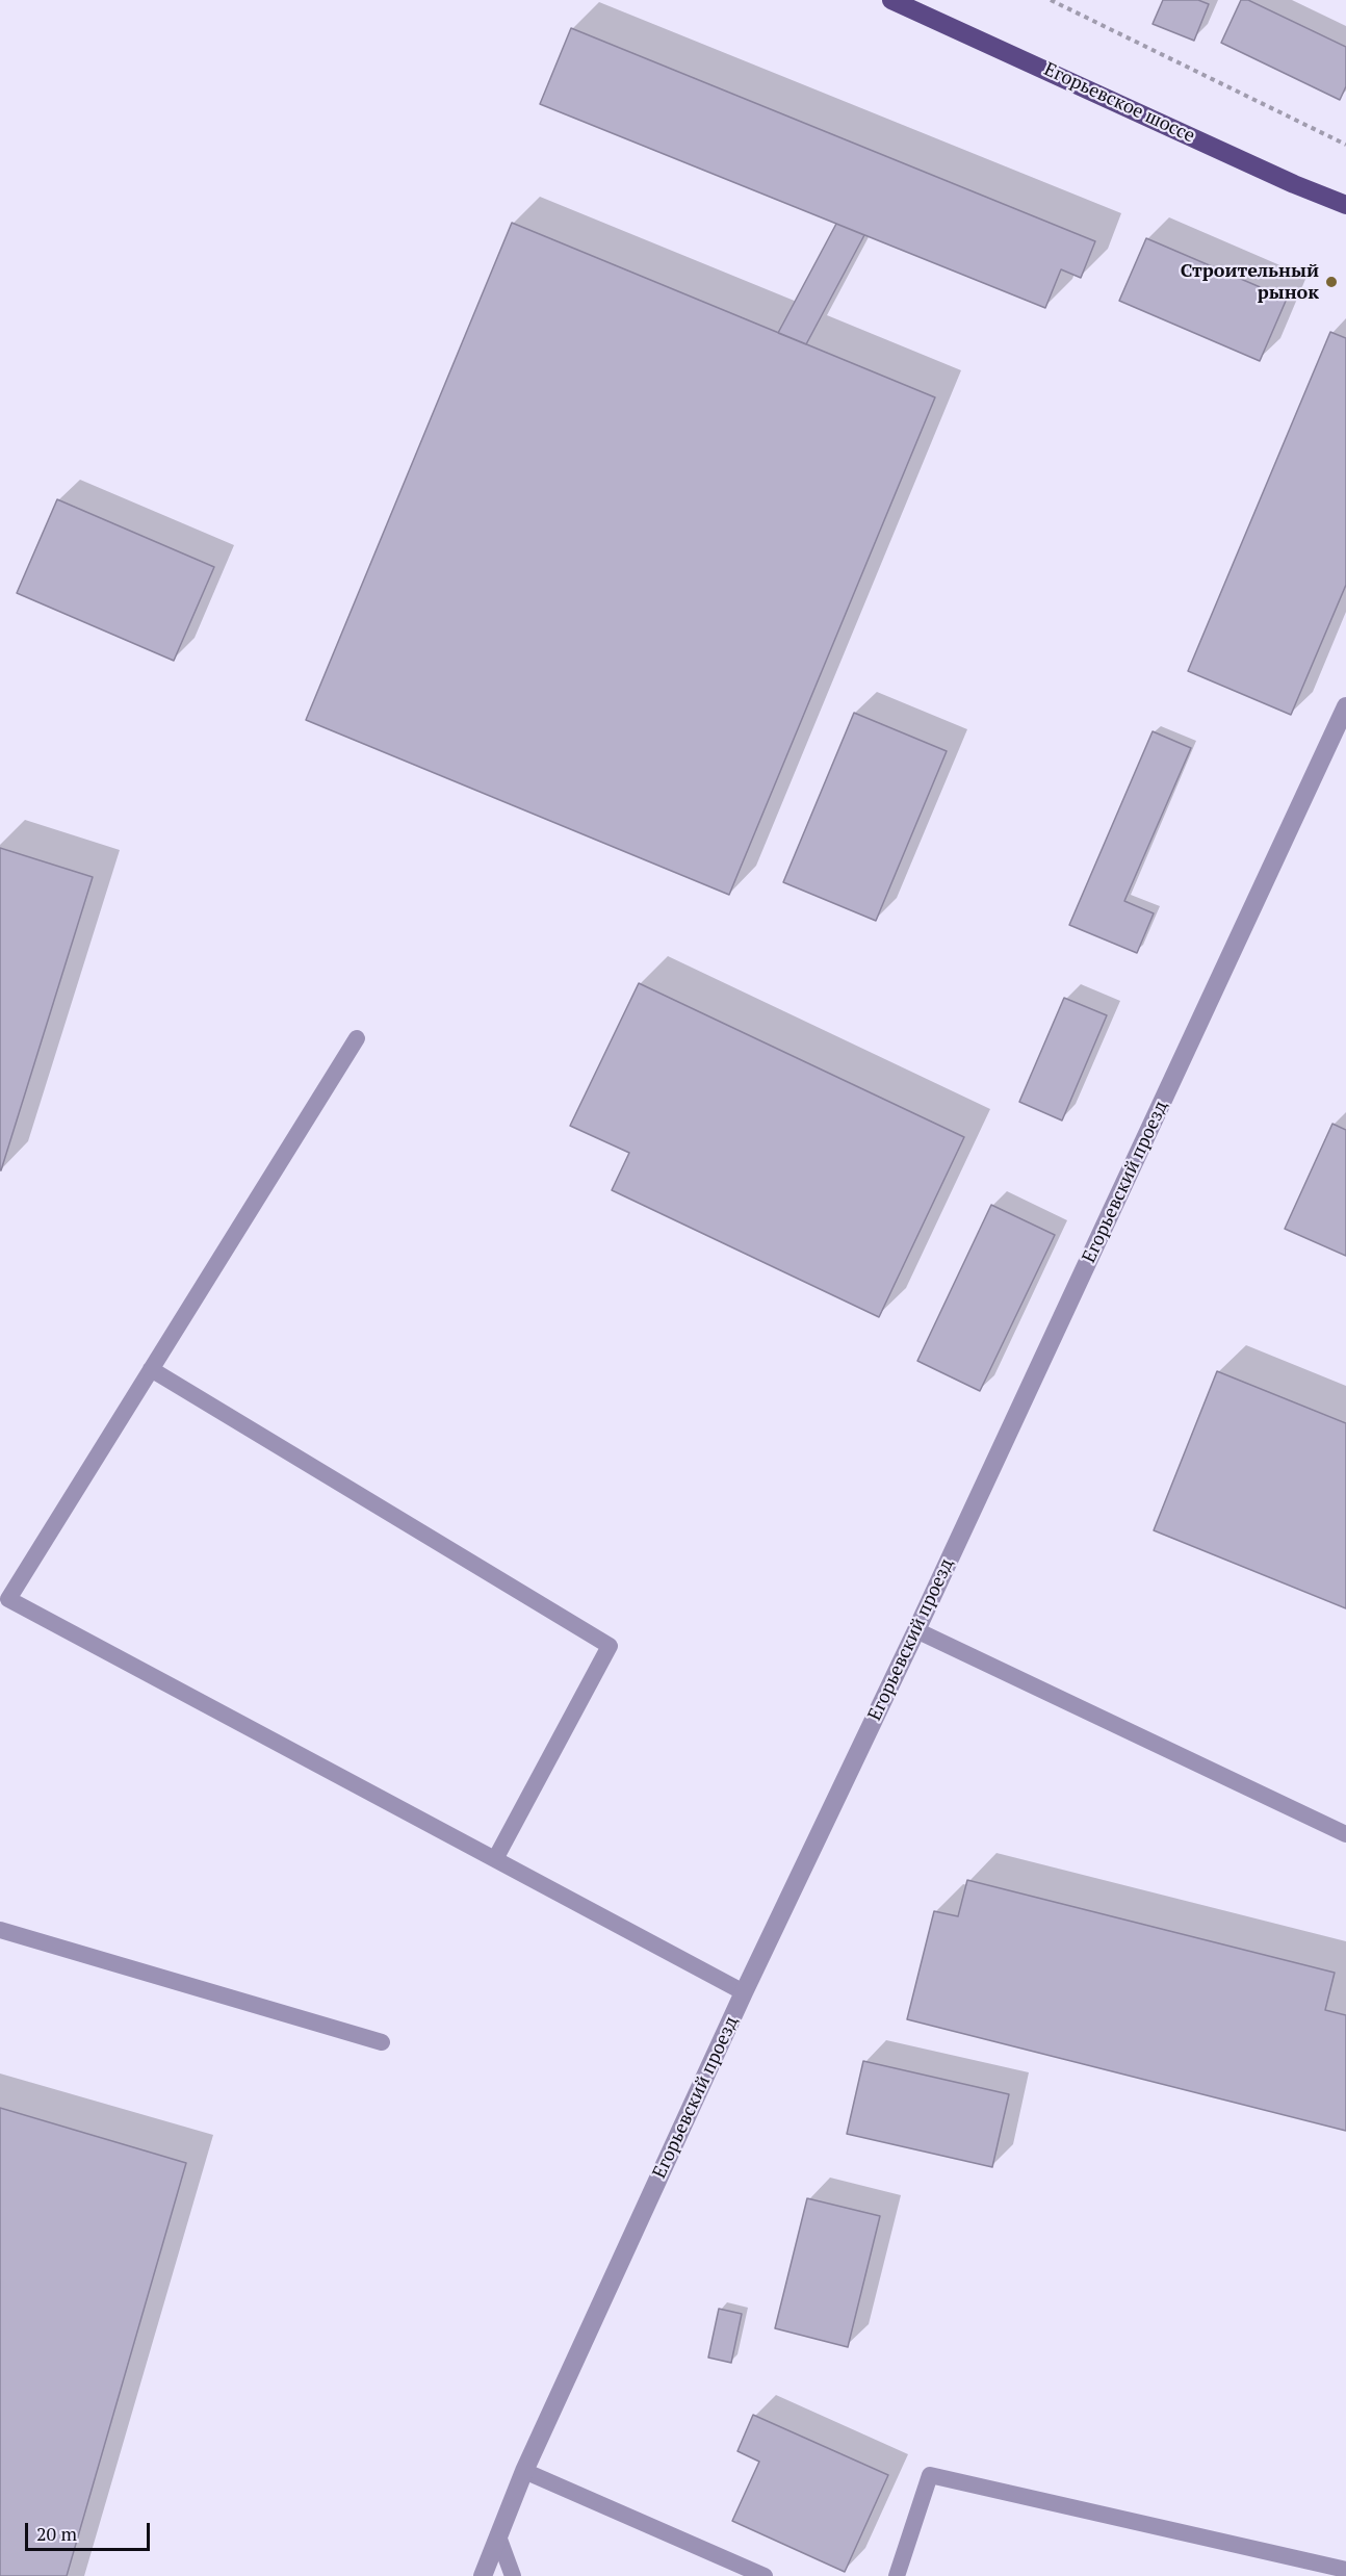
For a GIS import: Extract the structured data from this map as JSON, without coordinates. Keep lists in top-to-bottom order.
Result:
{
  "streets": {
    "main road": ["Егорьевское шоссе"],
    "street": ["Егорьевский проезд"]
  },
  "places": ["Строительный рынок"],
  "scale_bar": "20 m"
}
